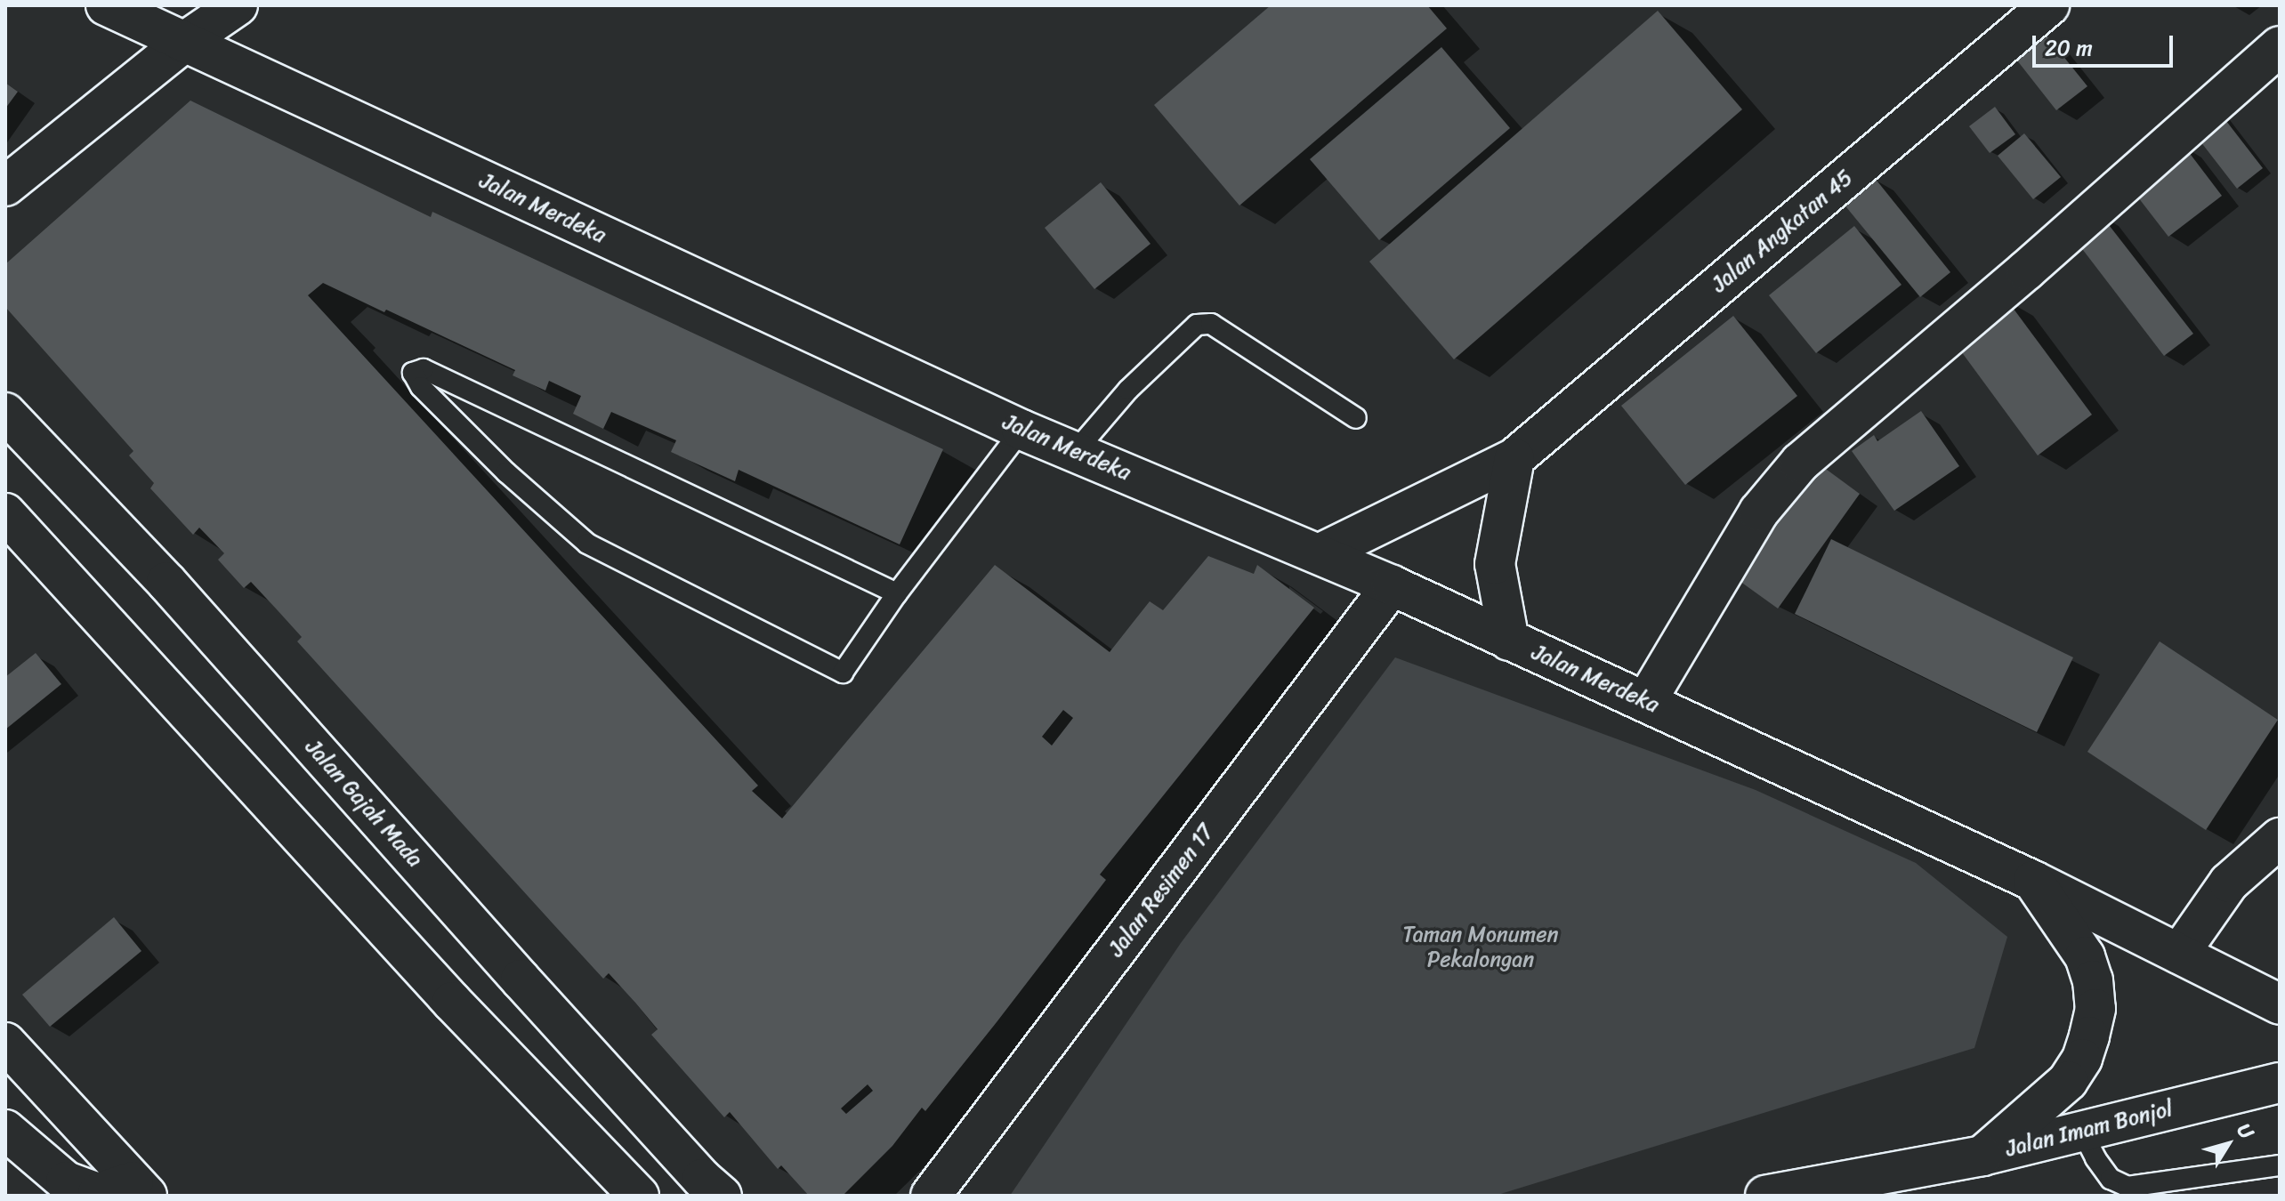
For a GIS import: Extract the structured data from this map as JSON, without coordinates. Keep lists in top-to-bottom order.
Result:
{
  "streets": {
    "main road": [
      "Jalan Merdeka",
      "Jalan Angkatan 45",
      "Jalan Gajah Mada",
      "Jalan Resimen 17",
      "Jalan Imam Bonjol"
    ]
  },
  "crossings": [
    ["Jalan Merdeka", "Jalan Angkatan 45"],
    ["Jalan Merdeka", "Jalan Resimen 17"]
  ],
  "parks": ["Taman Monumen Pekalongan"],
  "scale_bar": "20 m",
  "north": "top right"
}
